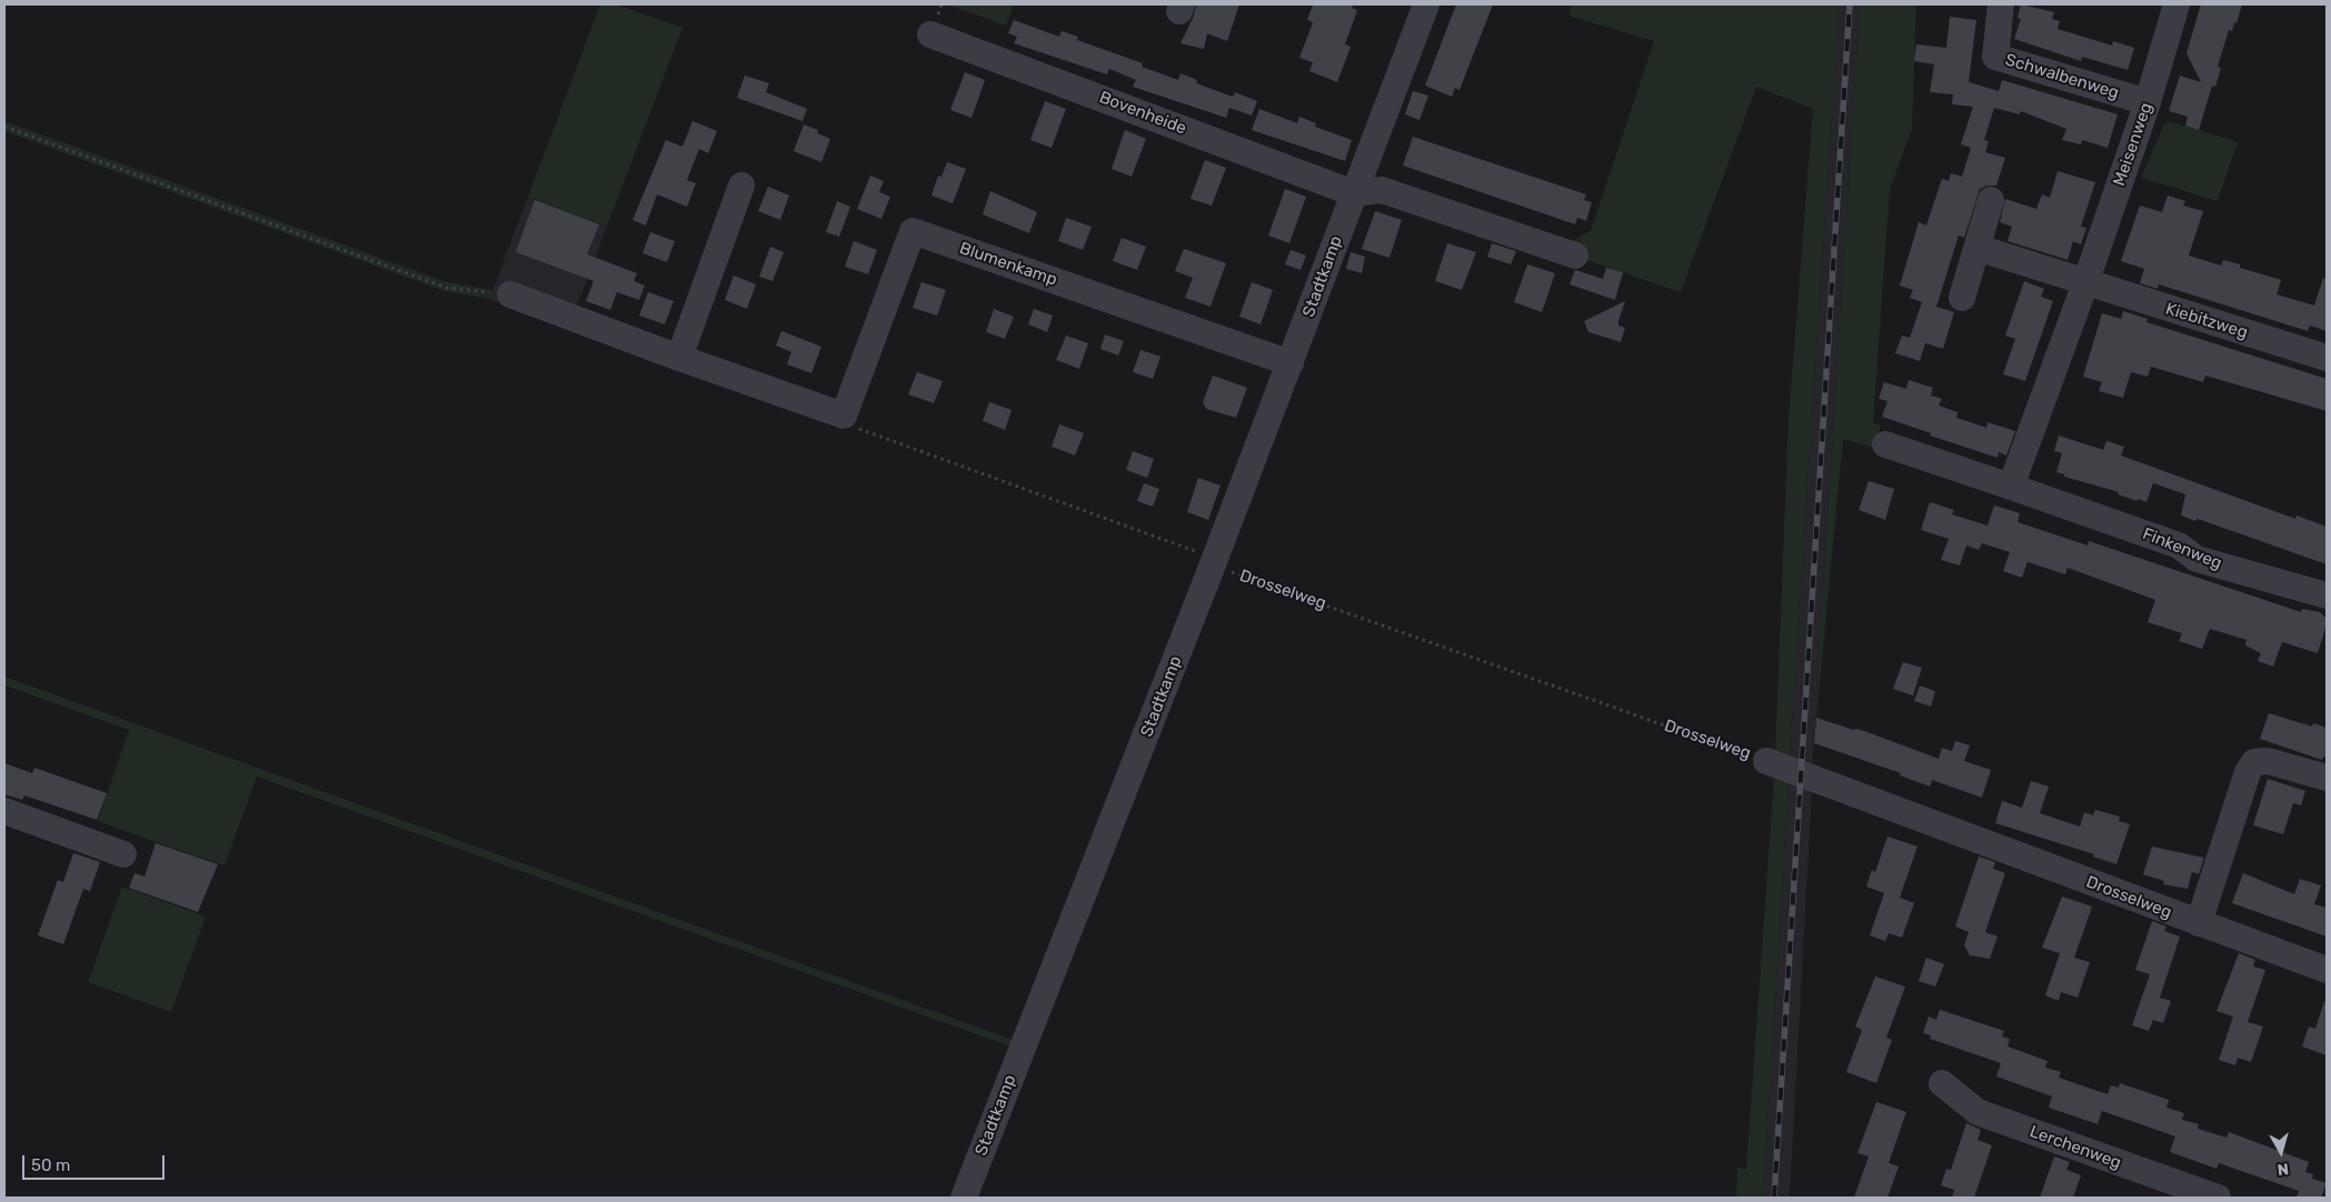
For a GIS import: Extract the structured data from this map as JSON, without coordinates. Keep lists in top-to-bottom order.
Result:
{
  "streets": {
    "street": [
      "Schwalbenweg",
      "Bovenheide",
      "Meisenweg",
      "Blumenkamp",
      "Stadtkamp",
      "Kiebitzweg",
      "Finkenweg",
      "Drosselweg",
      "Lerchenweg"
    ]
  },
  "crossings": [
    ["Schwalbenweg", "Meisenweg"],
    ["Bovenheide", "Stadtkamp"],
    ["Meisenweg", "Kiebitzweg"],
    ["Meisenweg", "Finkenweg"],
    ["Blumenkamp", "Stadtkamp"],
    ["Stadtkamp", "Drosselweg"]
  ],
  "scale_bar": "50 m",
  "north": "bottom"
}
